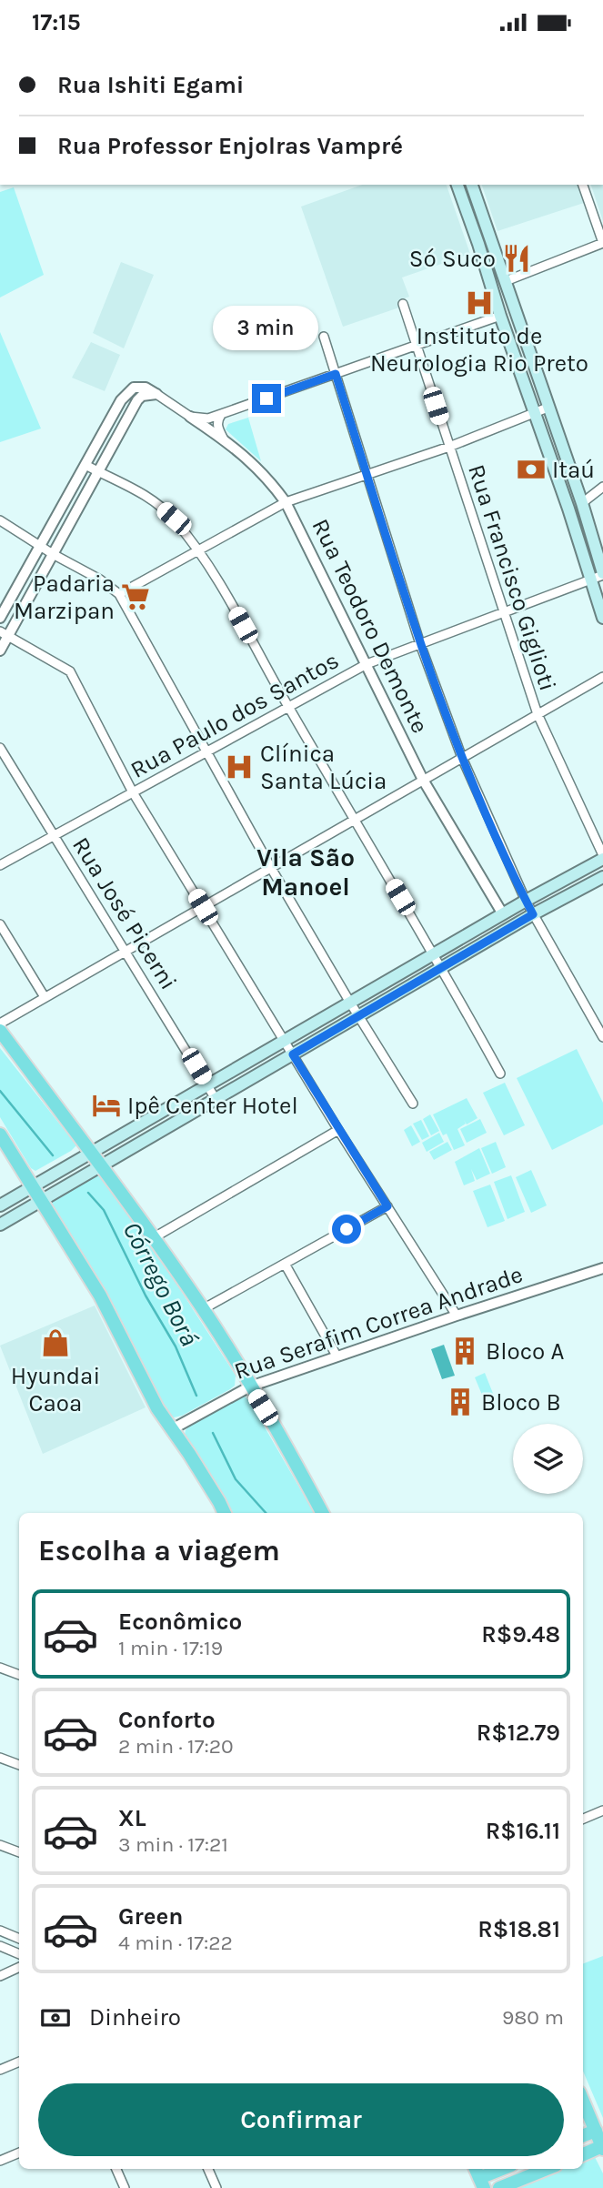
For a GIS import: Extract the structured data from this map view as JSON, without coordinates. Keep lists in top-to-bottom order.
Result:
{
  "streets": {
    "street": [
      "Rua Francisco Giglioti",
      "Rua Teodoro Demonte",
      "Rua Paulo dos Santos",
      "Rua José Picerni",
      "Rua Serafim Correa Andrade"
    ]
  },
  "crossings": [
    ["Rua Francisco Giglioti", "Rua Paulo dos Santos"],
    ["Rua Teodoro Demonte", "Rua Paulo dos Santos"],
    ["Rua Paulo dos Santos", "Rua José Picerni"]
  ],
  "districts": ["Vila São Manoel"],
  "water": ["Córrego Borá"],
  "places": {
    "restaurant": ["Só Suco"],
    "hospital": ["Instituto de Neurologia Rio Preto", "Clínica Santa Lúcia"],
    "bank": ["Itaú"],
    "supermarket": ["Padaria Marzipan"],
    "hotel": ["Ipê Center Hotel"],
    "shop": ["Hyundai Caoa"],
    "building": ["Bloco A", "Bloco B"]
  },
  "page": {
    "status": "17:15",
    "banner": ["Rua Ishiti Egami", "Rua Professor Enjolras Vampré"],
    "bubble": "3 min",
    "heading": "Escolha a viagem",
    "list": [
      {
        "name": "Econômico",
        "note": "1 min · 17:19",
        "value": "R$9.48"
      },
      {
        "name": "Conforto",
        "note": "2 min · 17:20",
        "value": "R$12.79"
      },
      {
        "name": "XL",
        "note": "3 min · 17:21",
        "value": "R$16.11"
      },
      {
        "name": "Green",
        "note": "4 min · 17:22",
        "value": "R$18.81"
      }
    ],
    "pay": ["Dinheiro", "980 m"],
    "buttons": "Confirmar"
  }
}
